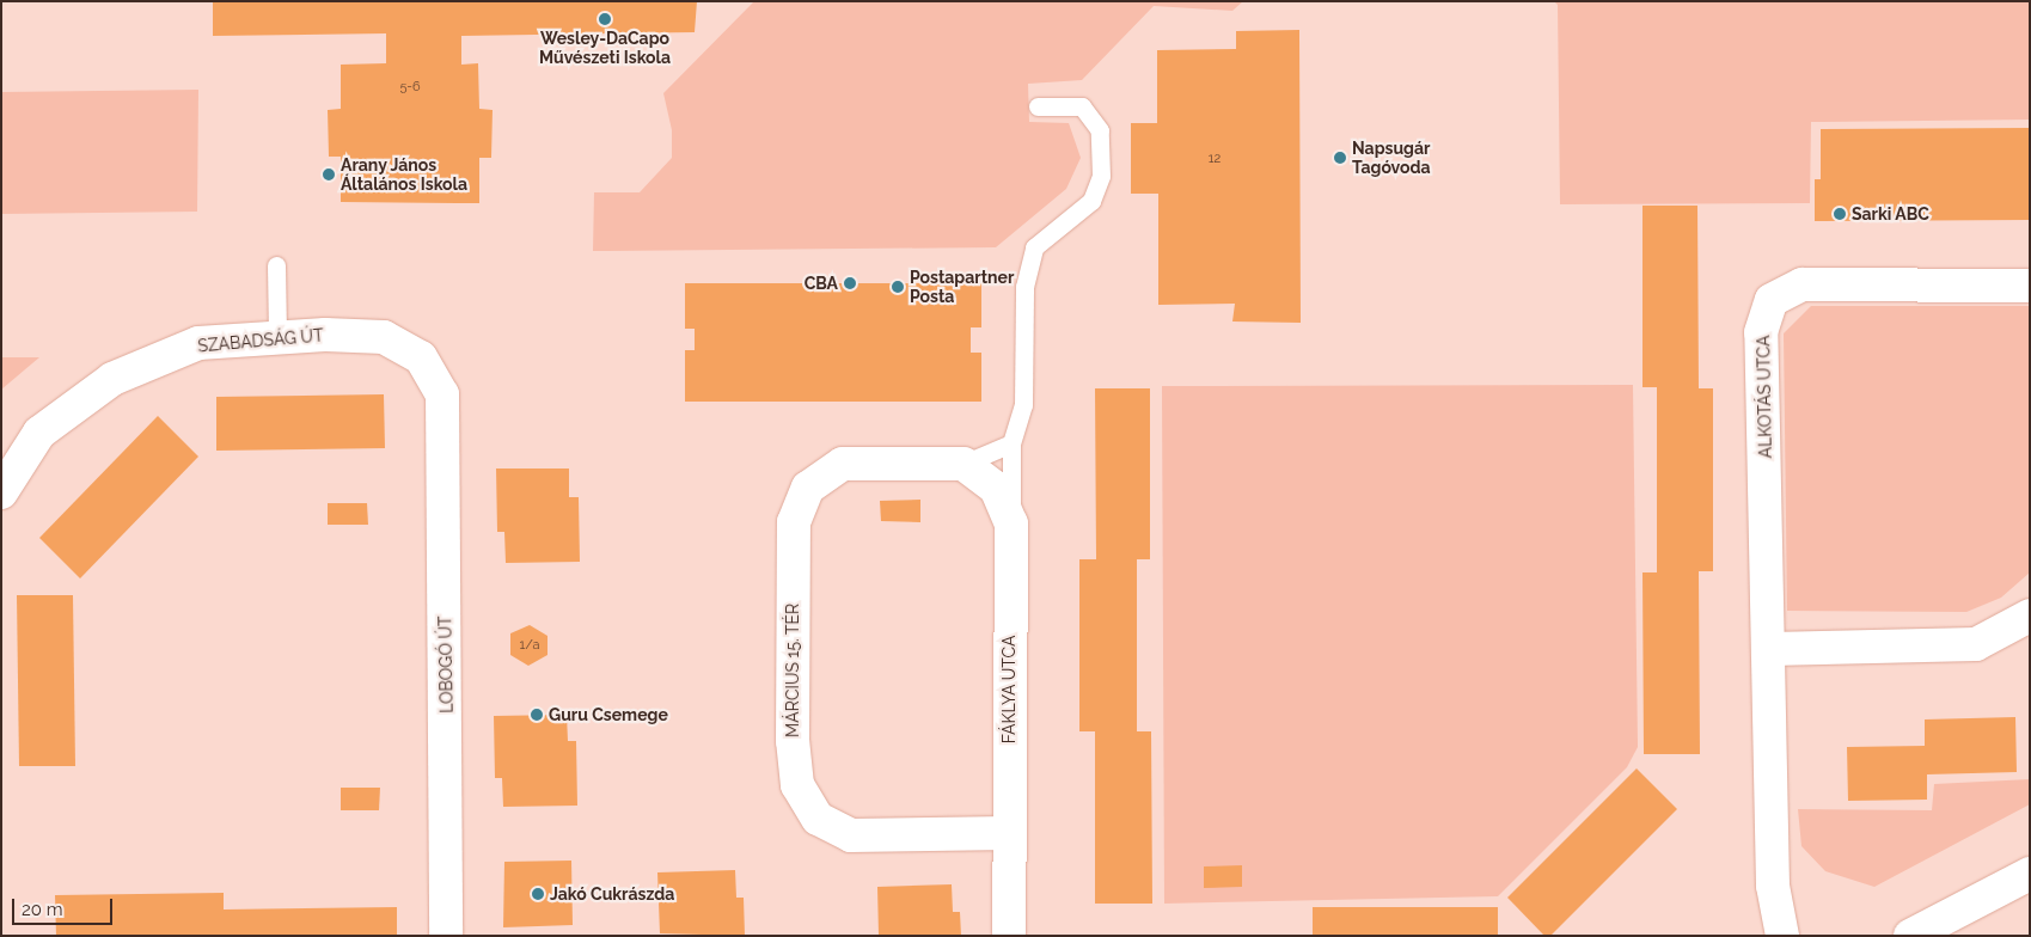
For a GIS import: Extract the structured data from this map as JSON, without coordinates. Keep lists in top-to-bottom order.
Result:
{
  "streets": {
    "street": [
      "SZABADSÁG ÚT",
      "ALKOTÁS UTCA",
      "LOBOGÓ ÚT",
      "MÁRCIUS 15. TÉR",
      "FÁKLYA UTCA"
    ]
  },
  "crossings": [
    ["SZABADSÁG ÚT", "LOBOGÓ ÚT"],
    ["MÁRCIUS 15. TÉR", "FÁKLYA UTCA"]
  ],
  "places": [
    "Wesley-DaCapo Művészeti Iskola",
    "Napsugár Tagóvoda",
    "Arany János Általános Iskola",
    "Sarki ABC",
    "CBA",
    "Postapartner Posta",
    "Guru Csemege",
    "Jakó Cukrászda"
  ],
  "house_numbers": ["5-6", "12", "1/a"],
  "scale_bar": "20 m"
}
